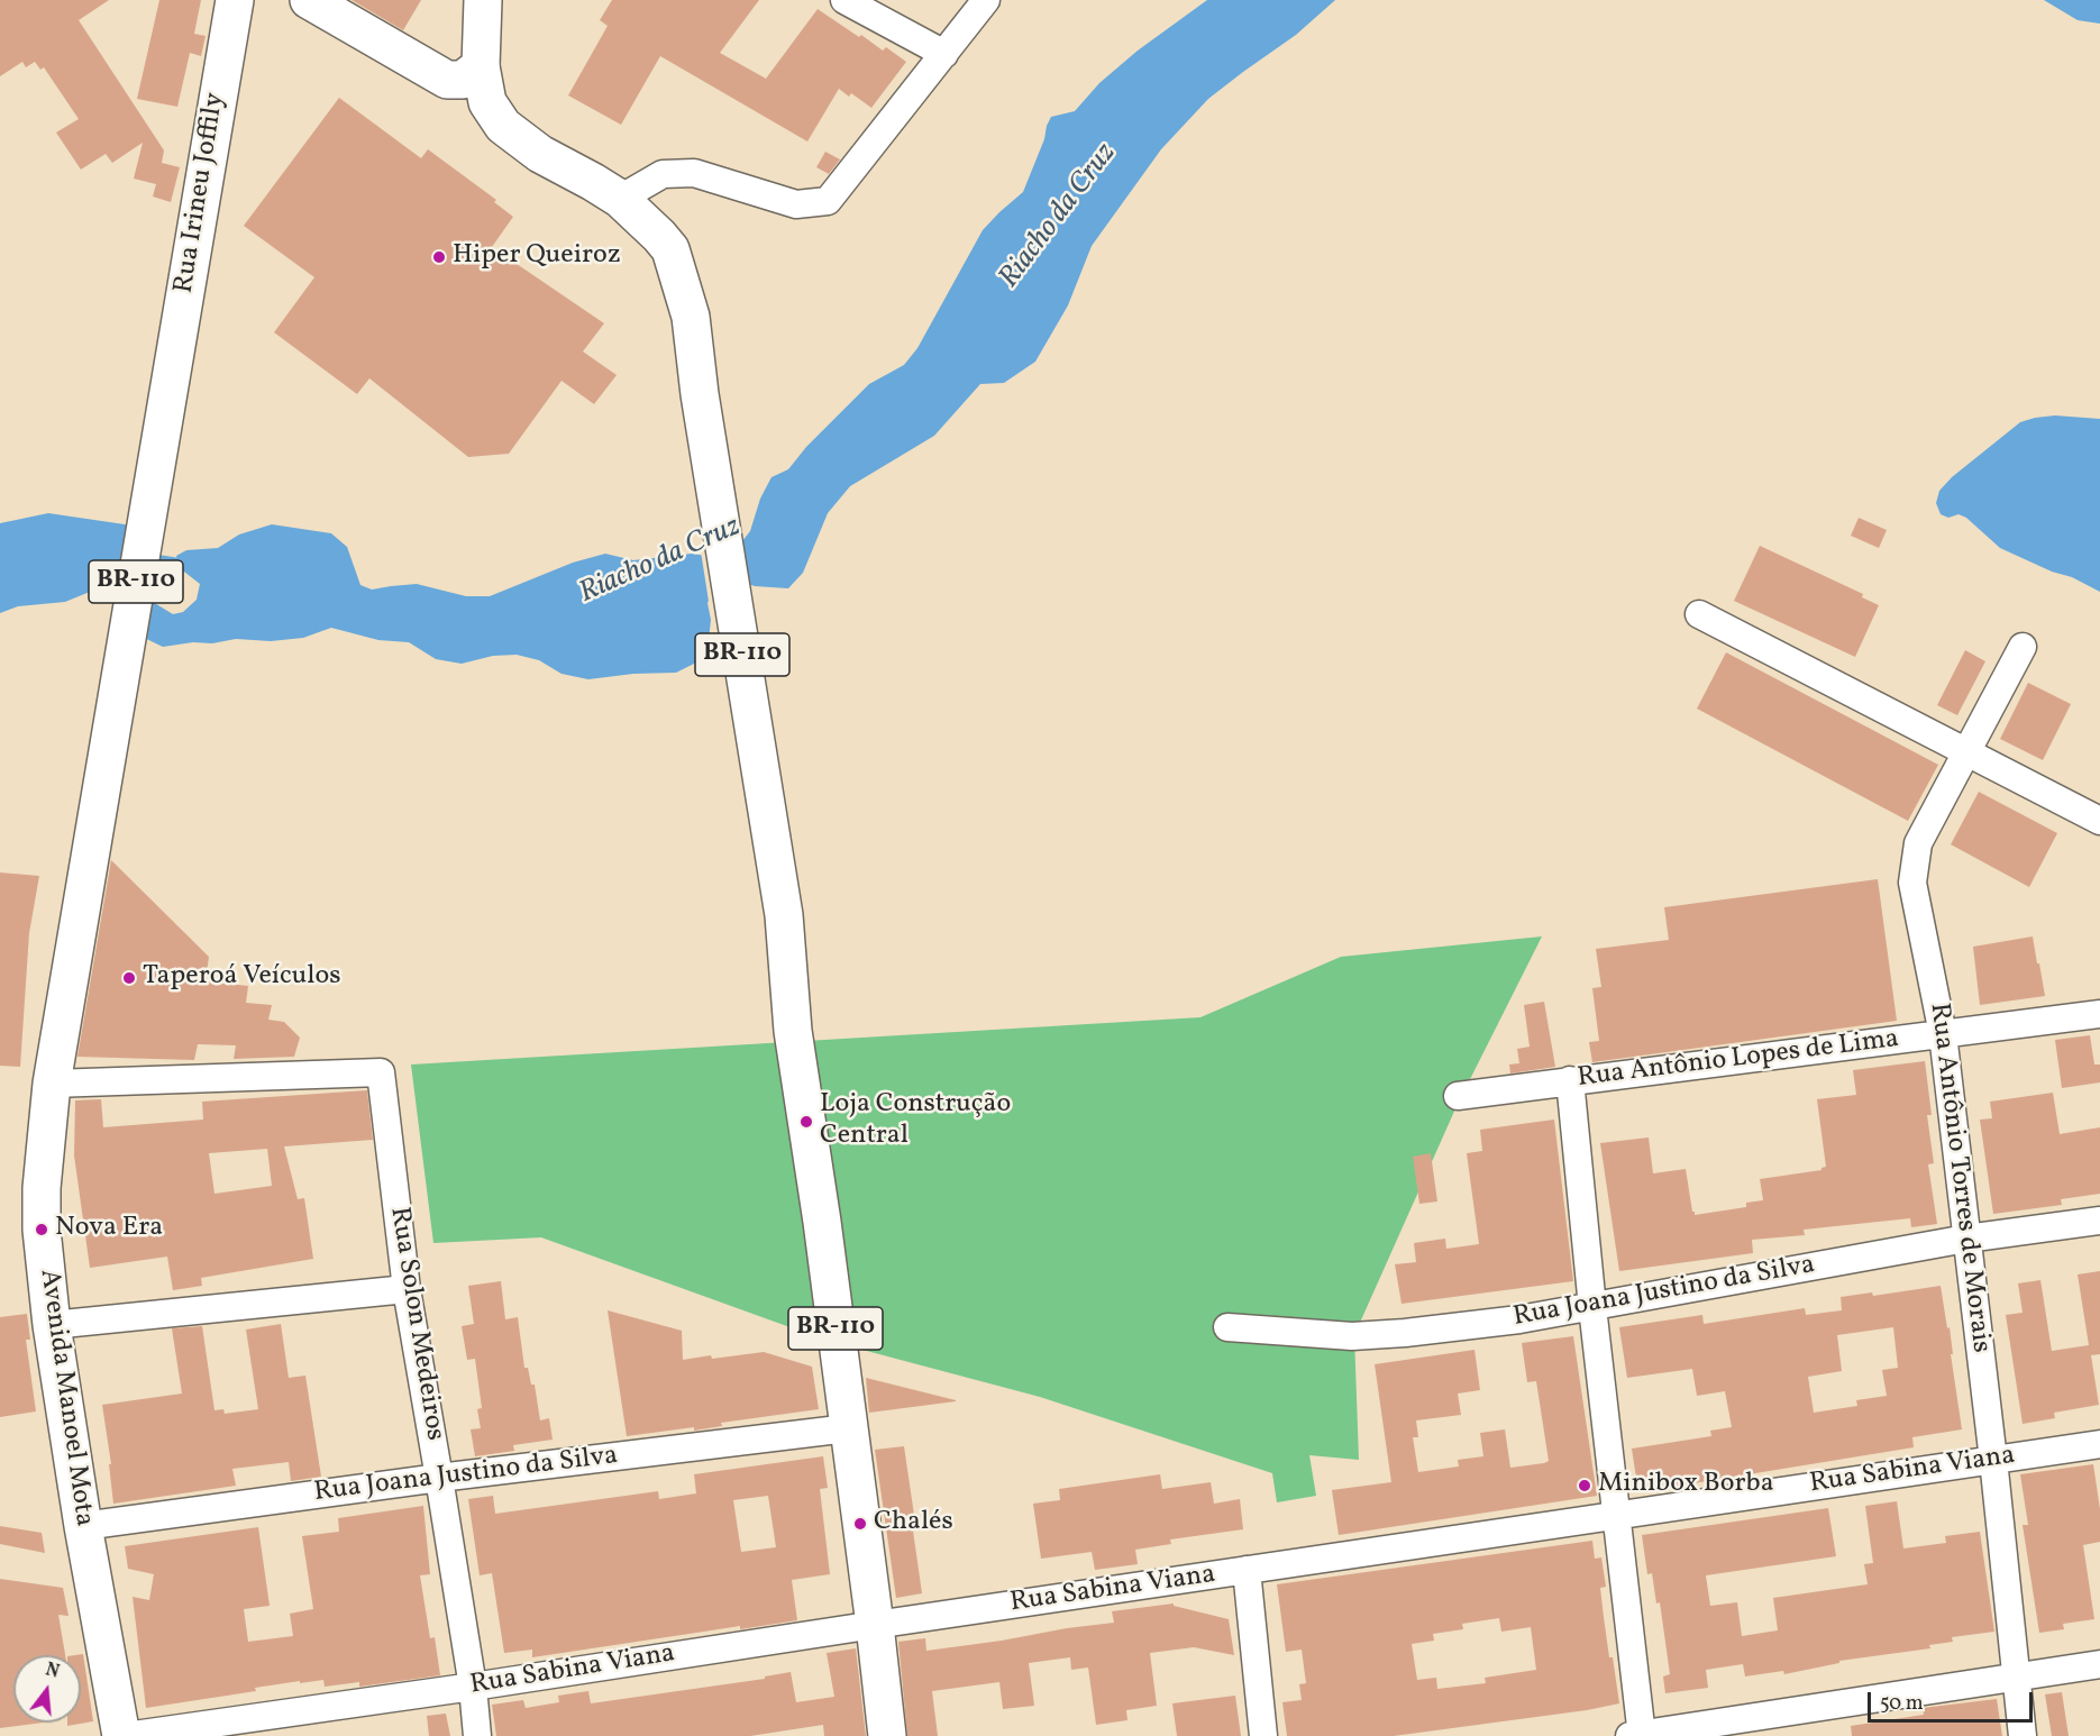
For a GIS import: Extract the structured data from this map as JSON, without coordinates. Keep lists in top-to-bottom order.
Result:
{
  "streets": {
    "main road": ["Rua Irineu Joffily", "BR-110", "Avenida Manoel Mota"],
    "street": [
      "Rua Antônio Lopes de Lima",
      "Rua Antônio Torres de Morais",
      "Rua Joana Justino da Silva",
      "Rua Solon Medeiros",
      "Rua Sabina Viana"
    ]
  },
  "crossings": [
    ["Rua Irineu Joffily", "Avenida Manoel Mota"],
    ["BR-110", "Rua Joana Justino da Silva"],
    ["BR-110", "Rua Sabina Viana"],
    ["Rua Antônio Lopes de Lima", "Rua Antônio Torres de Morais"],
    ["Rua Antônio Torres de Morais", "Rua Joana Justino da Silva"],
    ["Rua Antônio Torres de Morais", "Rua Sabina Viana"],
    ["Rua Joana Justino da Silva", "Rua Solon Medeiros"],
    ["Rua Joana Justino da Silva", "Avenida Manoel Mota"],
    ["Rua Solon Medeiros", "Avenida Manoel Mota"],
    ["Rua Solon Medeiros", "Rua Sabina Viana"],
    ["Avenida Manoel Mota", "Rua Sabina Viana"]
  ],
  "water": ["Riacho da Cruz"],
  "places": [
    "Hiper Queiroz",
    "Taperoá Veículos",
    "Loja Construção Central",
    "Nova Era",
    "Minibox Borba",
    "Chalés"
  ],
  "scale_bar": "50 m",
  "north": "top"
}
